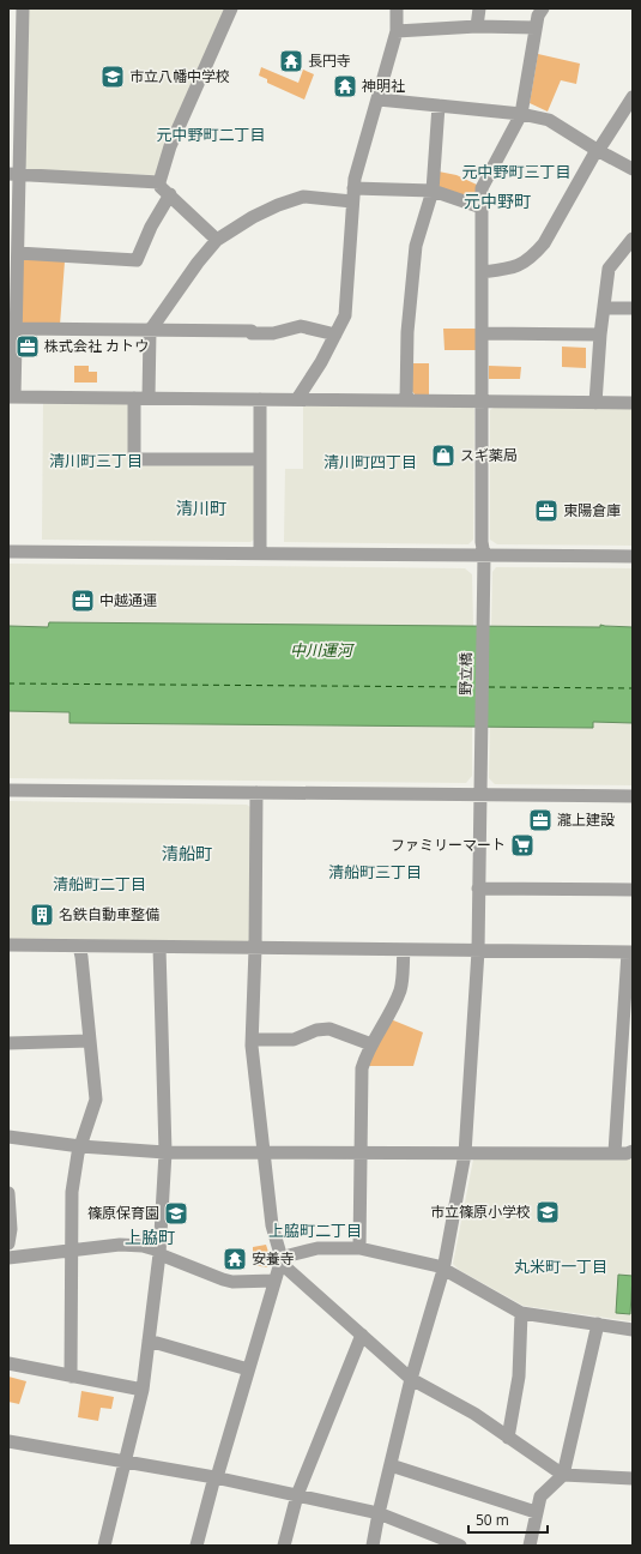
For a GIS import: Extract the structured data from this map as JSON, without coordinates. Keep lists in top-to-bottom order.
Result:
{
  "streets": {
    "street": ["野立橋"]
  },
  "districts": [
    "元中野町二丁目",
    "元中野町三丁目",
    "元中野町",
    "清川町三丁目",
    "清川町四丁目",
    "清川町",
    "清船町",
    "清船町三丁目",
    "清船町二丁目",
    "上脇町二丁目",
    "上脇町",
    "丸米町一丁目"
  ],
  "water": ["中川運河"],
  "places": {
    "temple": ["長円寺", "神明社", "安養寺"],
    "school or university": ["市立八幡中学校", "市立篠原小学校", "篠原保育園"],
    "office": [
      "株式会社 カトウ",
      "東陽倉庫",
      "中越通運",
      "瀧上建設"
    ],
    "shop": ["スギ薬局"],
    "supermarket": ["ファミリーマート"],
    "building": ["名鉄自動車整備"]
  },
  "scale_bar": "50 m"
}
